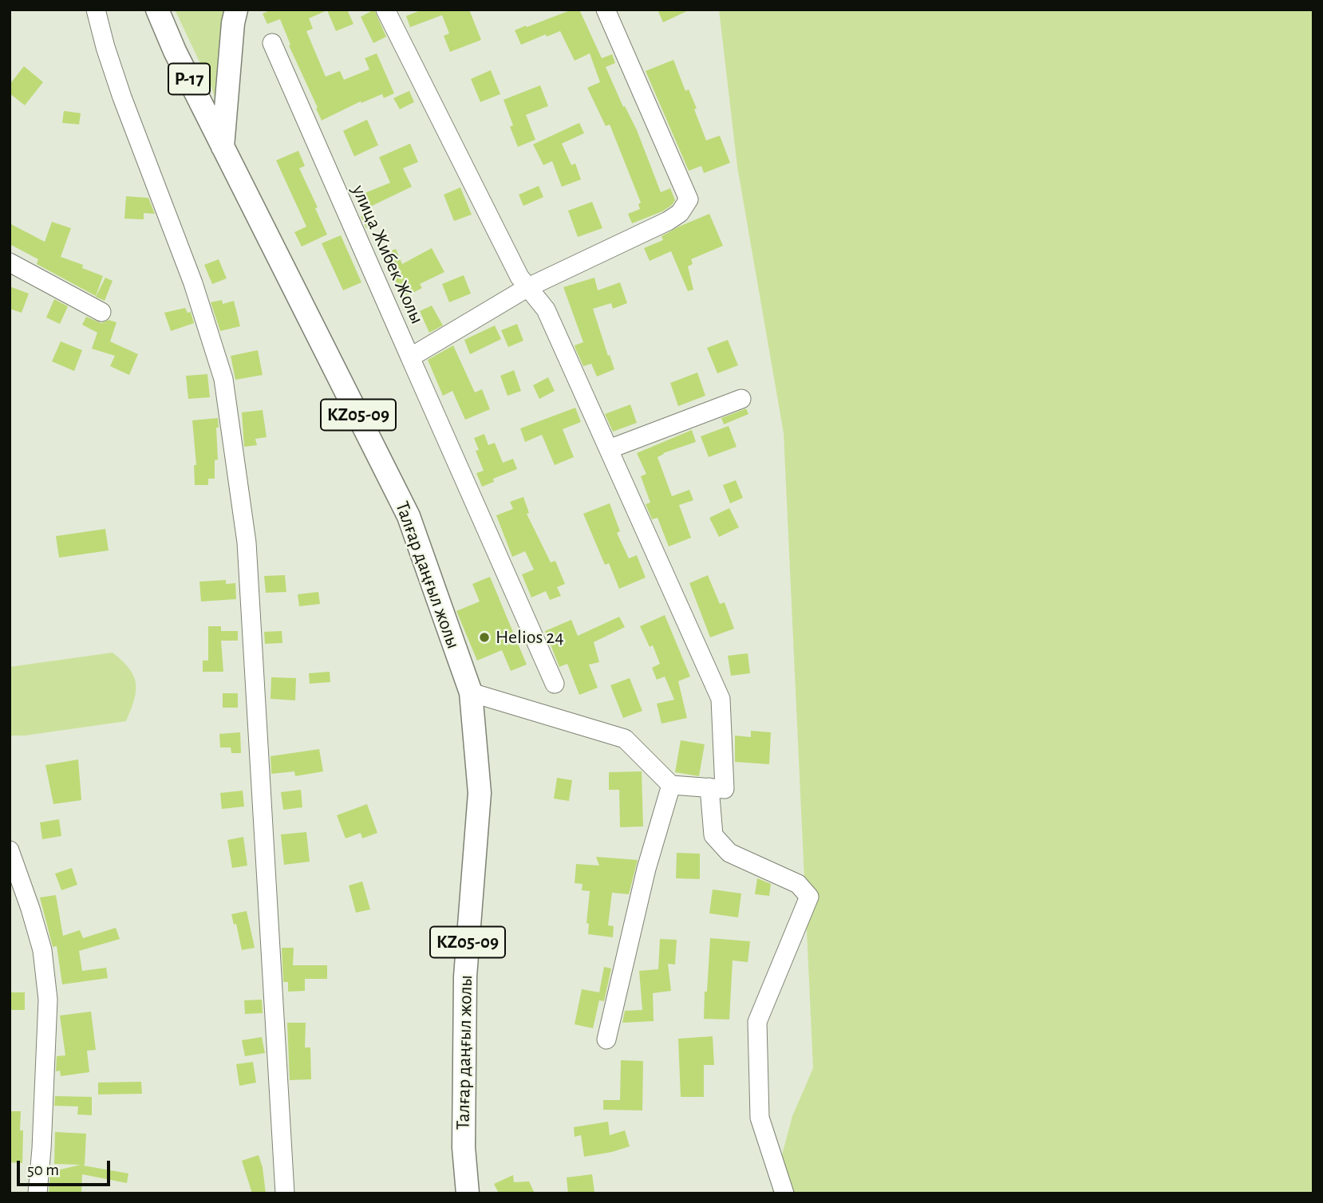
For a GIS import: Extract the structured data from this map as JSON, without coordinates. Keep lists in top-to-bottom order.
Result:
{
  "streets": {
    "main road": ["P-17", "KZ05-09", "Талғар даңғыл жолы"],
    "street": ["улица Жибек Жолы"]
  },
  "places": ["Helios 24"],
  "scale_bar": "50 m"
}
